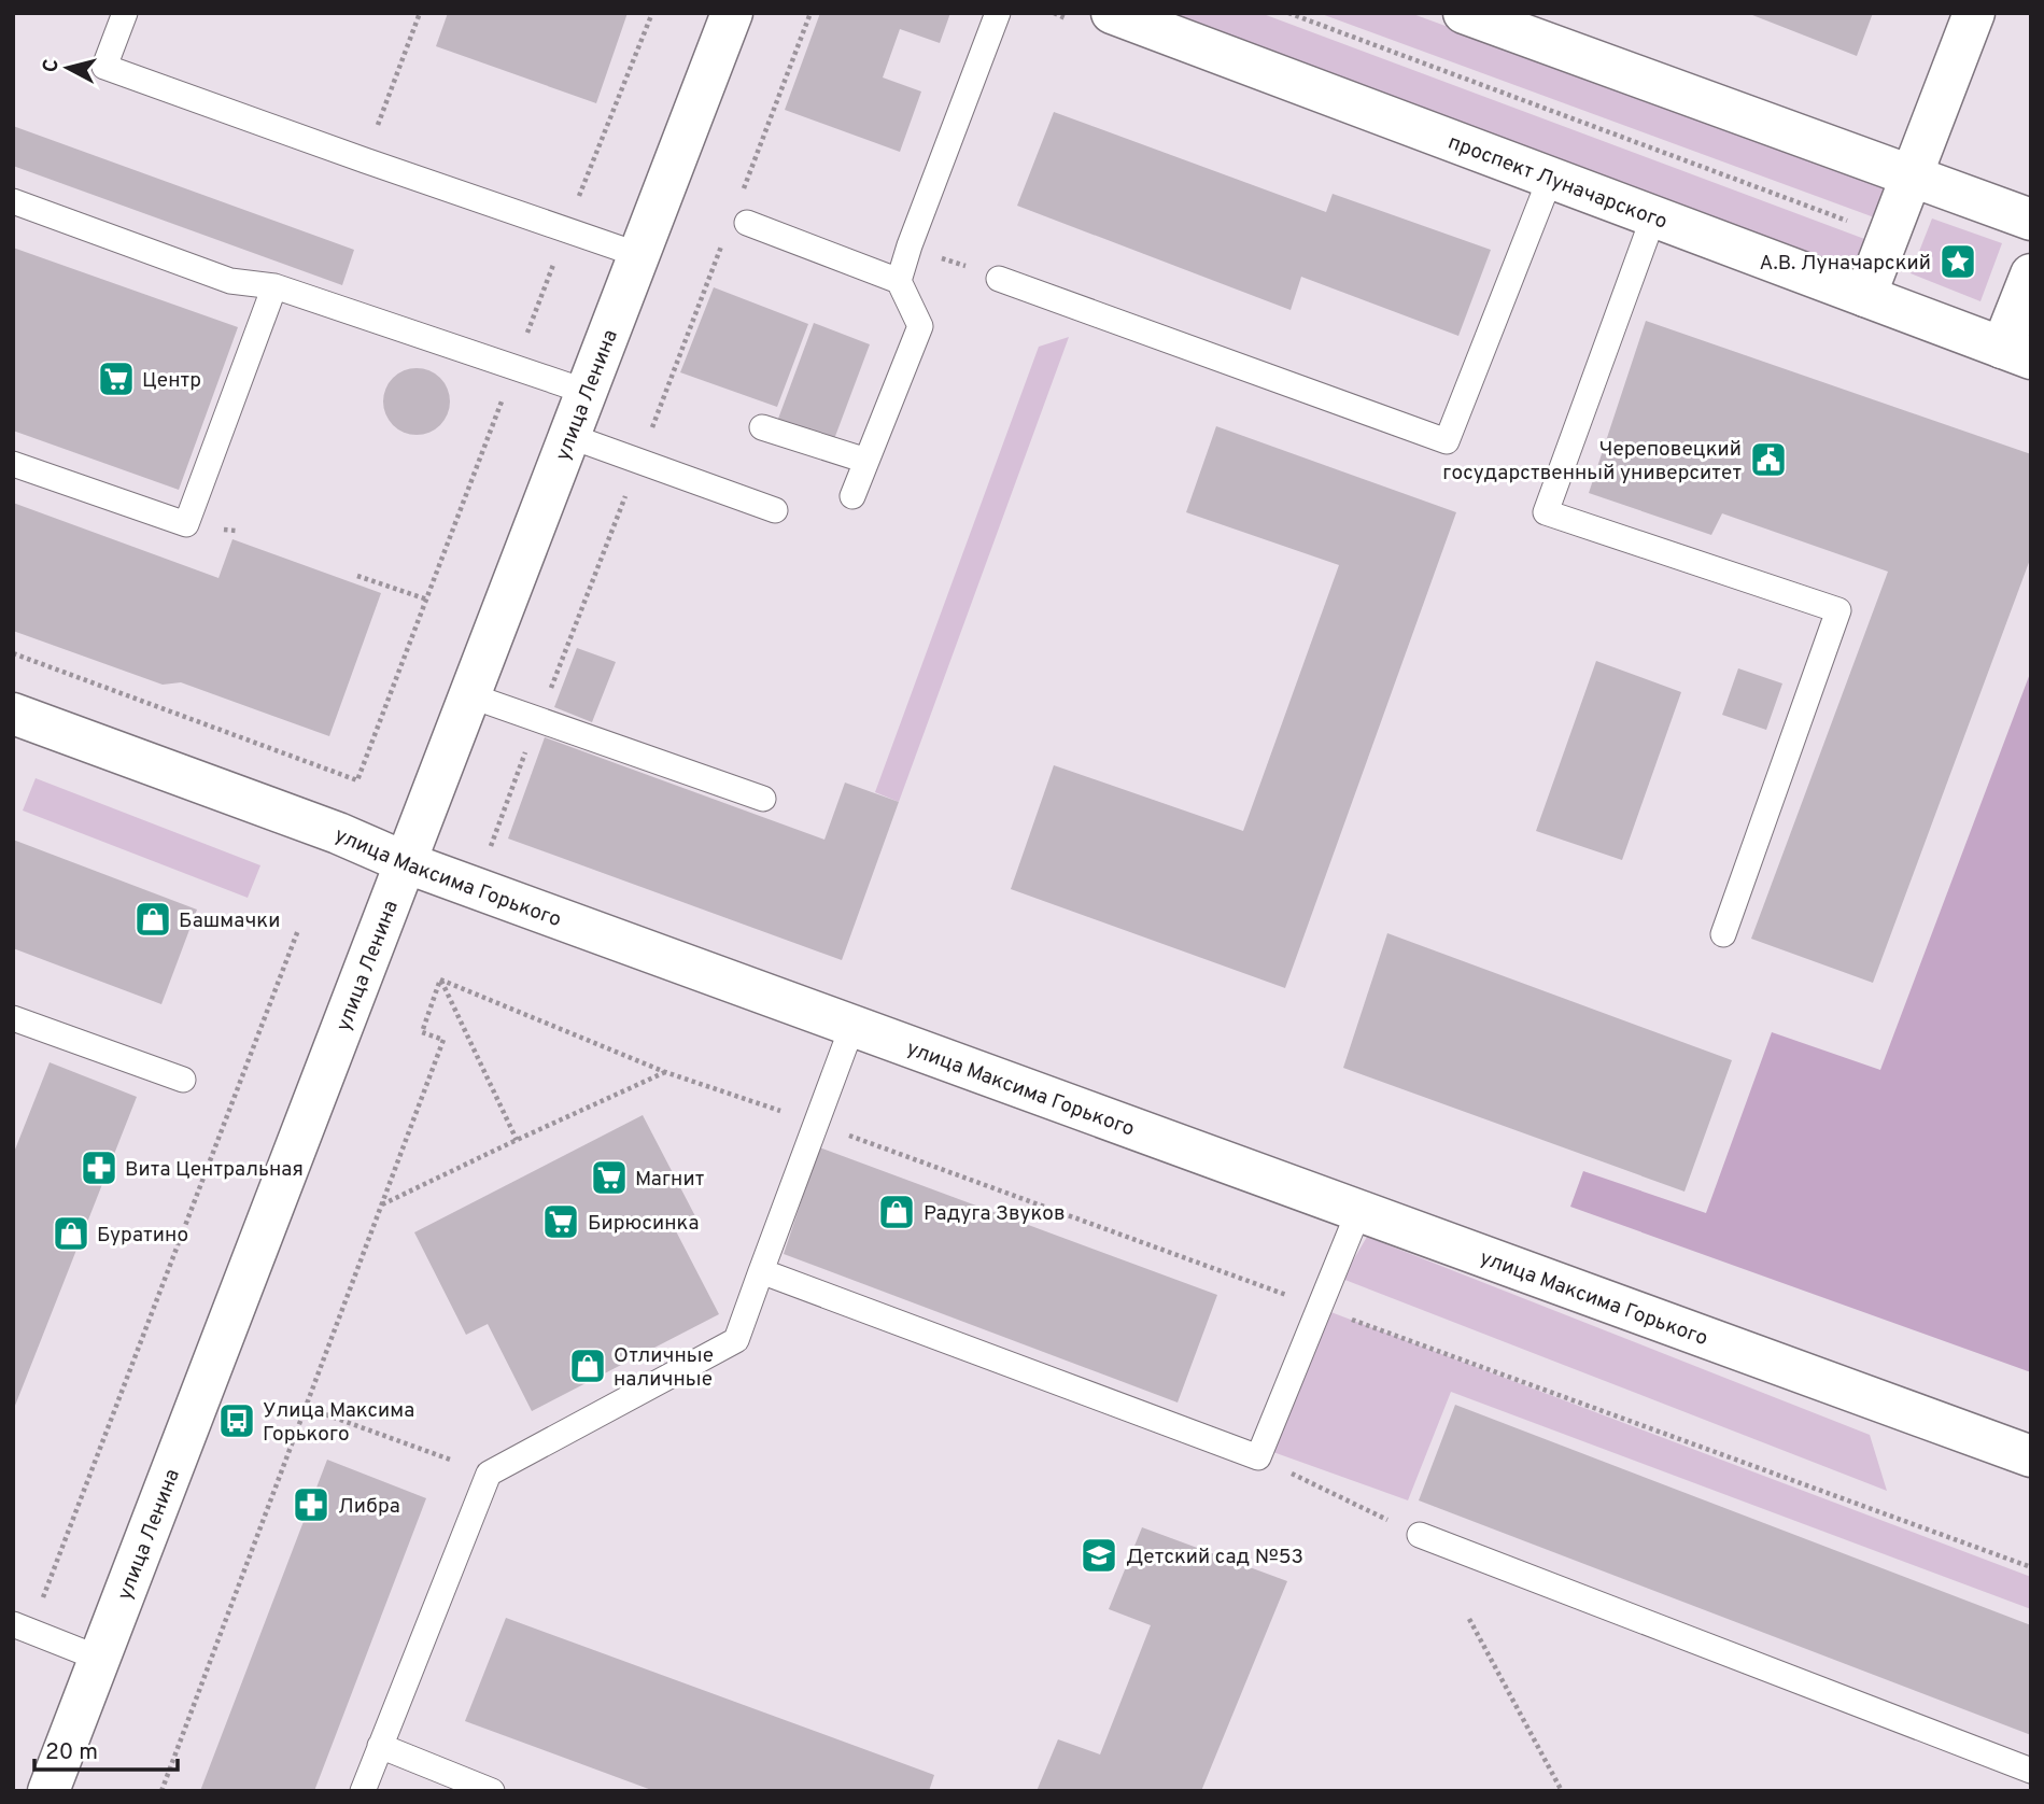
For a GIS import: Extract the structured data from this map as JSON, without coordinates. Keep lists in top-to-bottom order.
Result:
{
  "streets": {
    "street": ["проспект Луначарского", "улица Ленина", "улица Максима Горького"]
  },
  "crossings": [
    ["улица Ленина", "улица Максима Горького"]
  ],
  "places": {
    "place": ["А.В. Луначарский"],
    "supermarket": ["Центр", "Магнит", "Бирюсинка"],
    "public building": ["Череповецкий государственный университет"],
    "shop": [
      "Башмачки",
      "Радуга Звуков",
      "Буратино",
      "Отличные наличные"
    ],
    "pharmacy": ["Вита Центральная", "Либра"],
    "bus stop": ["Улица Максима Горького"],
    "school or university": ["Детский сад №53"]
  },
  "scale_bar": "20 m",
  "north": "left"
}
